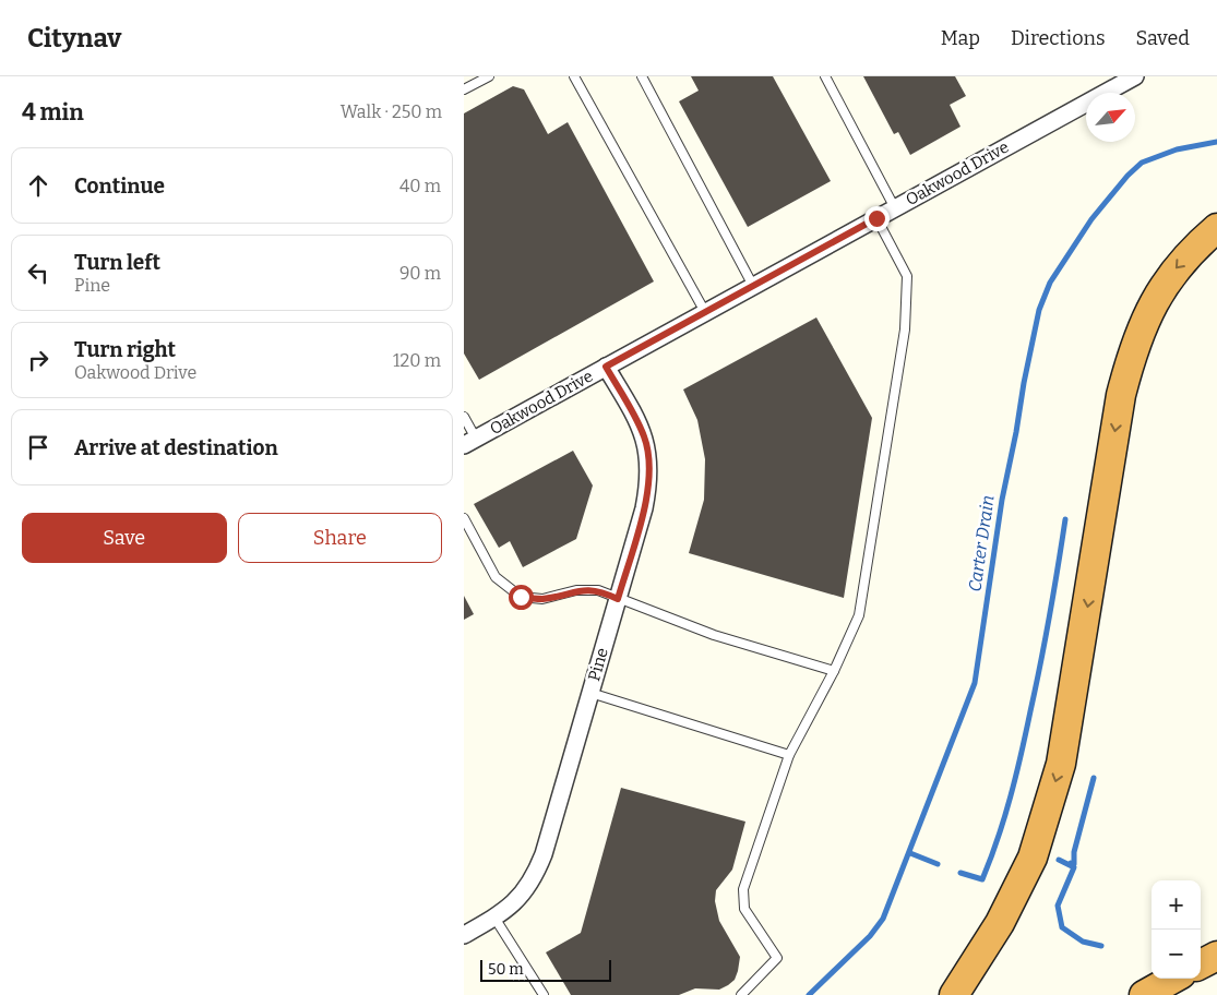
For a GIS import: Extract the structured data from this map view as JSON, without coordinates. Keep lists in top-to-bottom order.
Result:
{
  "streets": {
    "street": ["Oakwood Drive", "Pine"]
  },
  "crossings": [
    ["Oakwood Drive", "Pine"]
  ],
  "water": ["Carter Drain"],
  "scale_bar": "50 m",
  "north": "top right",
  "page": {
    "header": "Citynav",
    "nav": ["Map", "Directions", "Saved"],
    "heading": ["4 min", "Walk · 250 m"],
    "list": [
      ["Continue", "40 m"],
      ["Turn left", "Pine", "90 m"],
      ["Turn right", "Oakwood Drive", "120 m"],
      "Arrive at destination"
    ],
    "buttons": ["Save", "Share"],
    "map_buttons": ["+", "−"],
    "scale": "50 m"
  }
}
